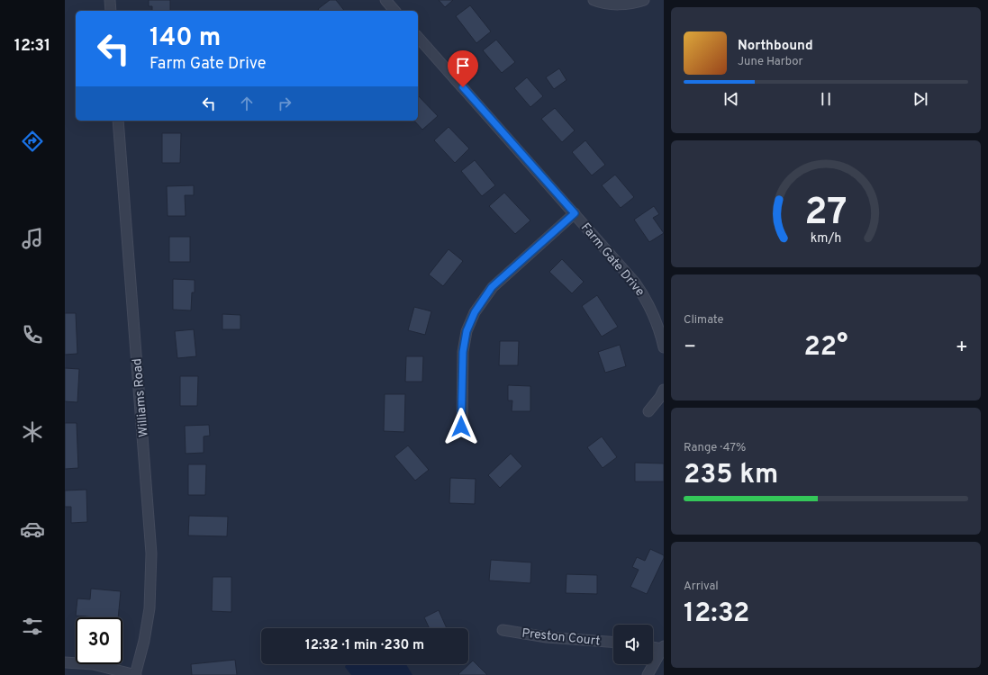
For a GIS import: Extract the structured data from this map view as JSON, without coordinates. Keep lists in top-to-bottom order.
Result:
{
  "streets": {
    "street": ["Farm Gate Drive", "Williams Road", "Preston Court"]
  },
  "page": {
    "tabs": "12:31",
    "turn": ["140 m", "Farm Gate Drive"],
    "song": ["Northbound", "June Harbor"],
    "tile": [
      "Climate",
      ["Range · 47%", "235 km"],
      ["Arrival", "12:32"]
    ],
    "heat": ["−", "22°", "+"],
    "limit": "30",
    "trip": "12:32 · 1 min · 230 m",
    "gauge": ["27", "km/h"]
  }
}
